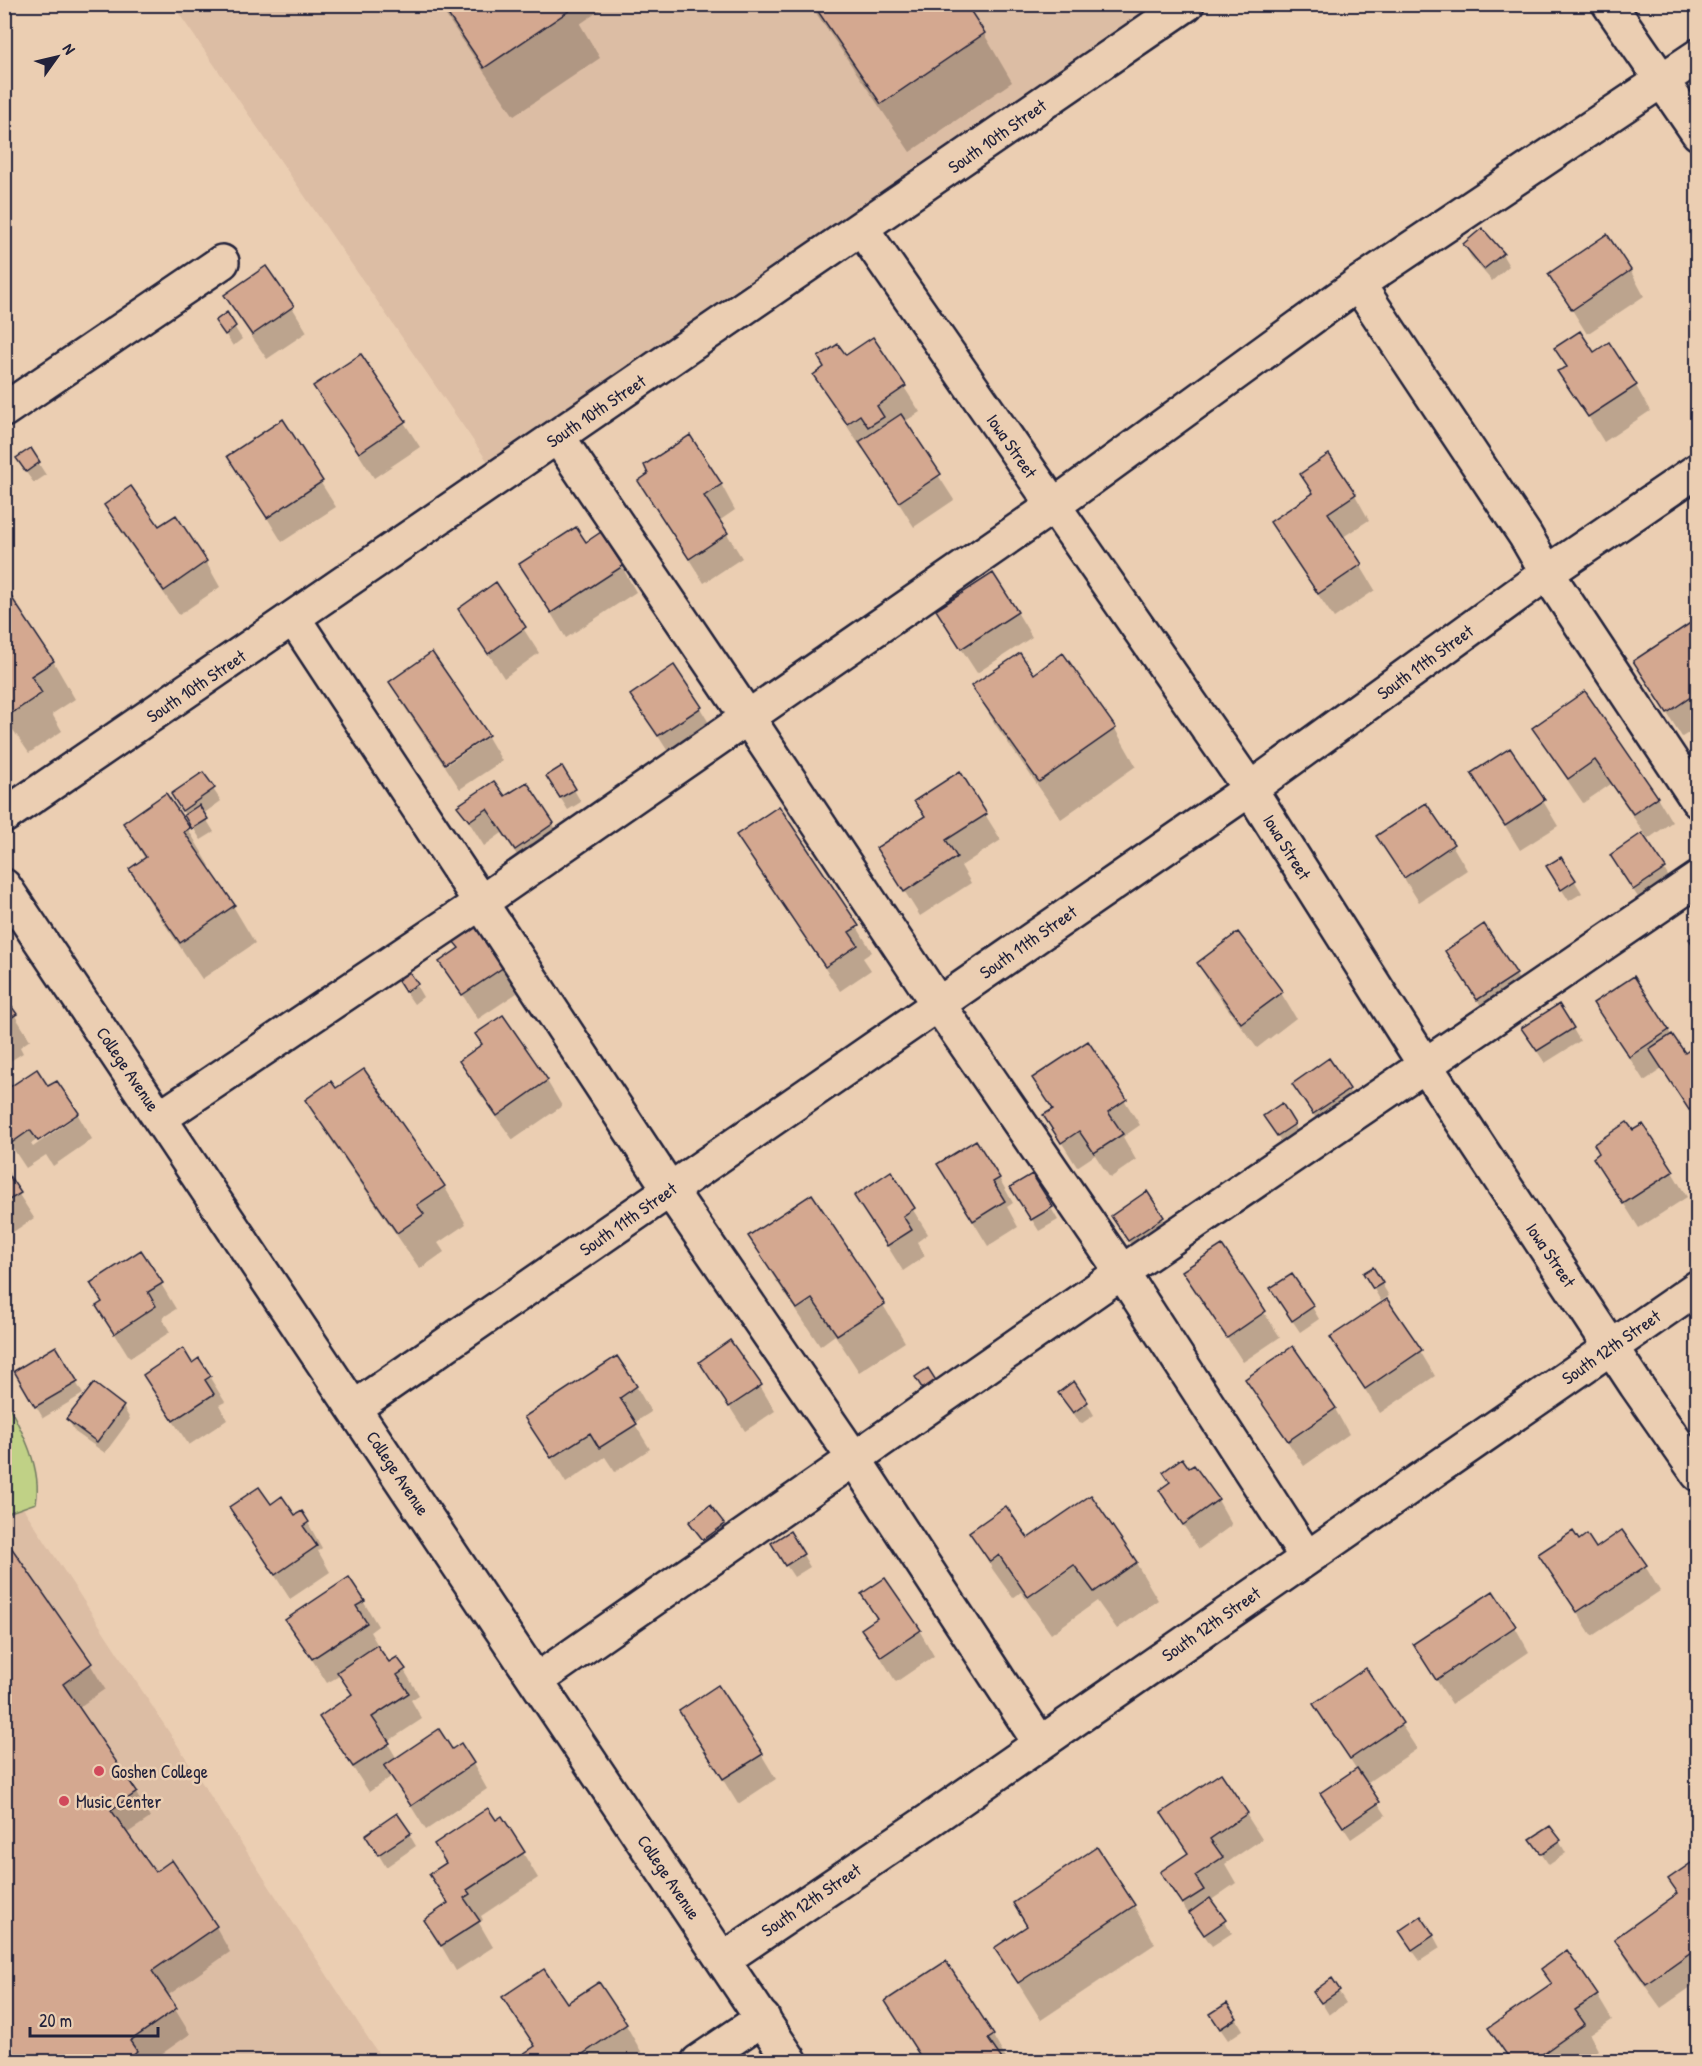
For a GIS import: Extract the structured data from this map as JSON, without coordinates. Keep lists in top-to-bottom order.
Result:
{
  "streets": {
    "street": [
      "South 10th Street",
      "Iowa Street",
      "South 11th Street",
      "College Avenue",
      "South 12th Street"
    ]
  },
  "crossings": [
    ["South 10th Street", "Iowa Street"],
    ["Iowa Street", "South 11th Street"],
    ["Iowa Street", "South 12th Street"],
    ["South 11th Street", "College Avenue"],
    ["College Avenue", "South 12th Street"]
  ],
  "places": ["Goshen College", "Music Center"],
  "scale_bar": "20 m",
  "north": "top right"
}
